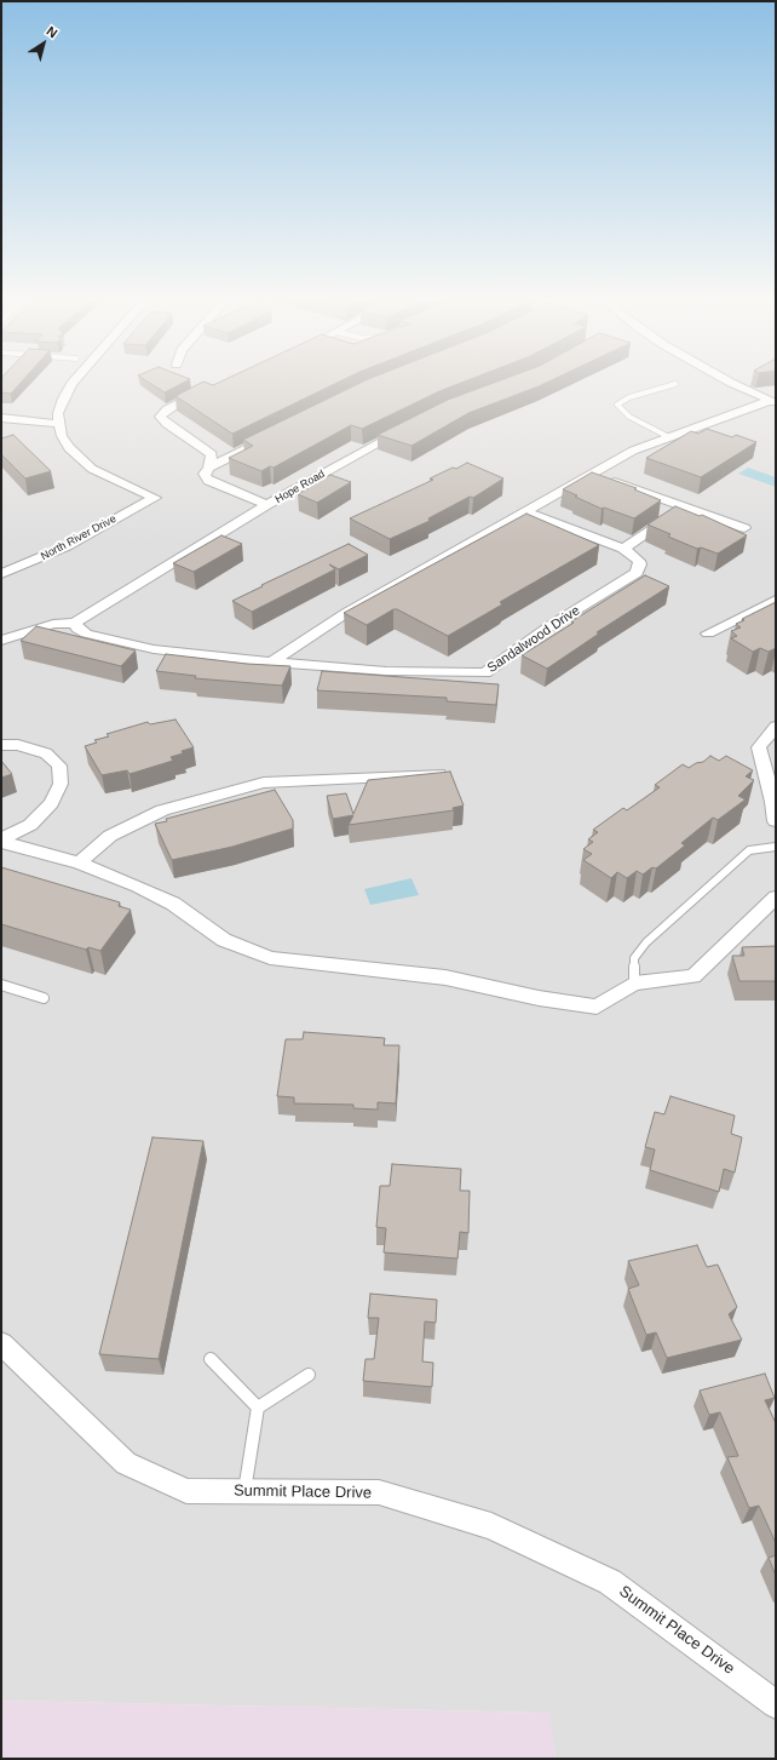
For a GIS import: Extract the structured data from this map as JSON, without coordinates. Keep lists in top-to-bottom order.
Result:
{
  "streets": {
    "street": [
      "Hope Road",
      "North River Drive",
      "Sandalwood Drive",
      "Summit Place Drive"
    ]
  },
  "crossings": [
    ["Hope Road", "Sandalwood Drive"]
  ],
  "north": "top right"
}
